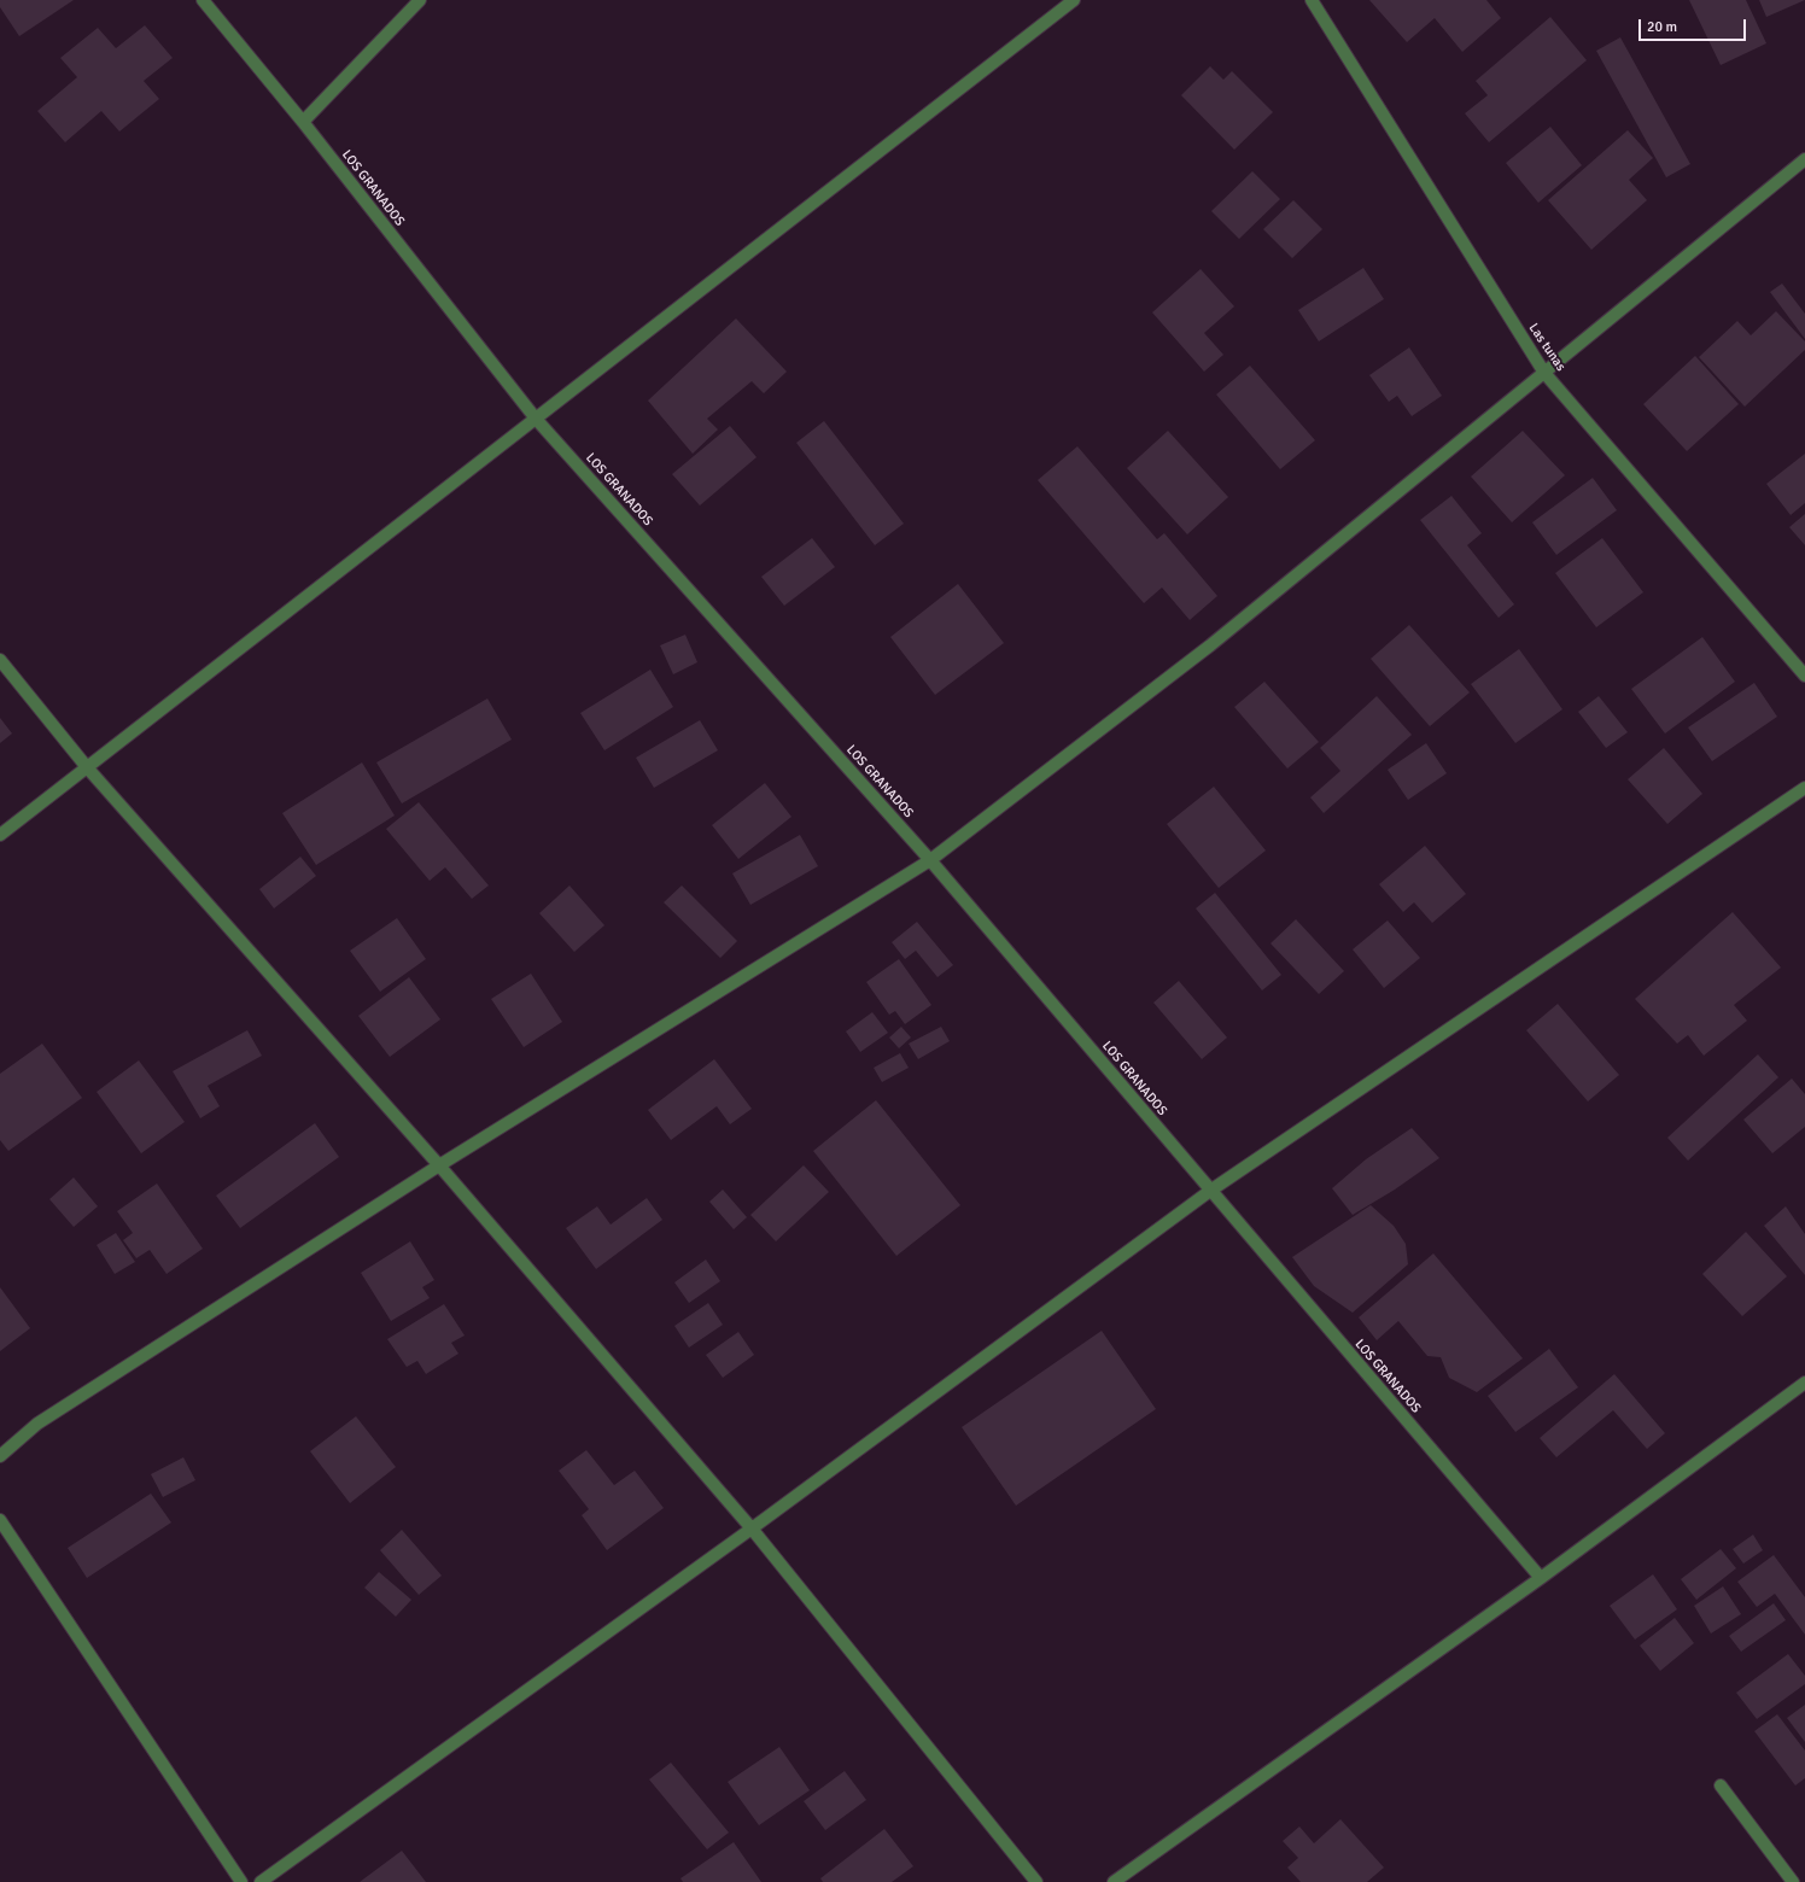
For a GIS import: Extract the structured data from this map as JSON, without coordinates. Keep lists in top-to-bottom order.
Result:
{
  "streets": {
    "street": ["LOS GRANADOS", "Las tunas"]
  },
  "scale_bar": "20 m"
}
